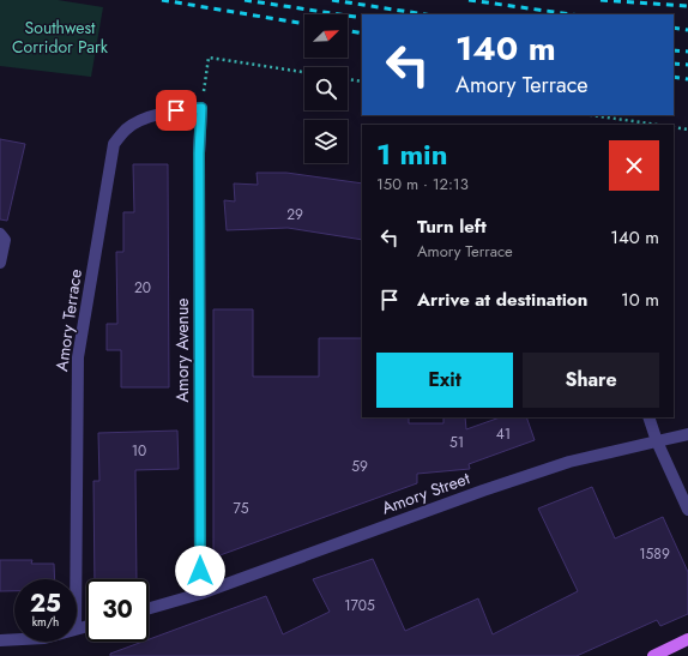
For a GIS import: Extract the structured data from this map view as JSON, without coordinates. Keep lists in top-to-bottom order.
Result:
{
  "streets": {
    "street": ["Amory Terrace", "Amory Avenue", "Amory Street"]
  },
  "crossings": [
    ["Amory Terrace", "Amory Avenue"],
    ["Amory Avenue", "Amory Street"]
  ],
  "parks": ["Southwest Corridor Park"],
  "house_numbers": [
    "29",
    "20",
    "41",
    "51",
    "10",
    "59",
    "75",
    "1589",
    "1705"
  ],
  "north": "top right",
  "page": {
    "turn": ["140 m", "Amory Terrace"],
    "heading": ["1 min", "150 m · 12:13"],
    "list": [
      {
        "name": "Turn left",
        "note": "Amory Terrace",
        "value": "140 m"
      },
      {
        "name": "Arrive at destination",
        "value": "10 m"
      }
    ],
    "buttons": ["Exit", "Share"],
    "speed": "25 km/h",
    "limit": "30"
  }
}
